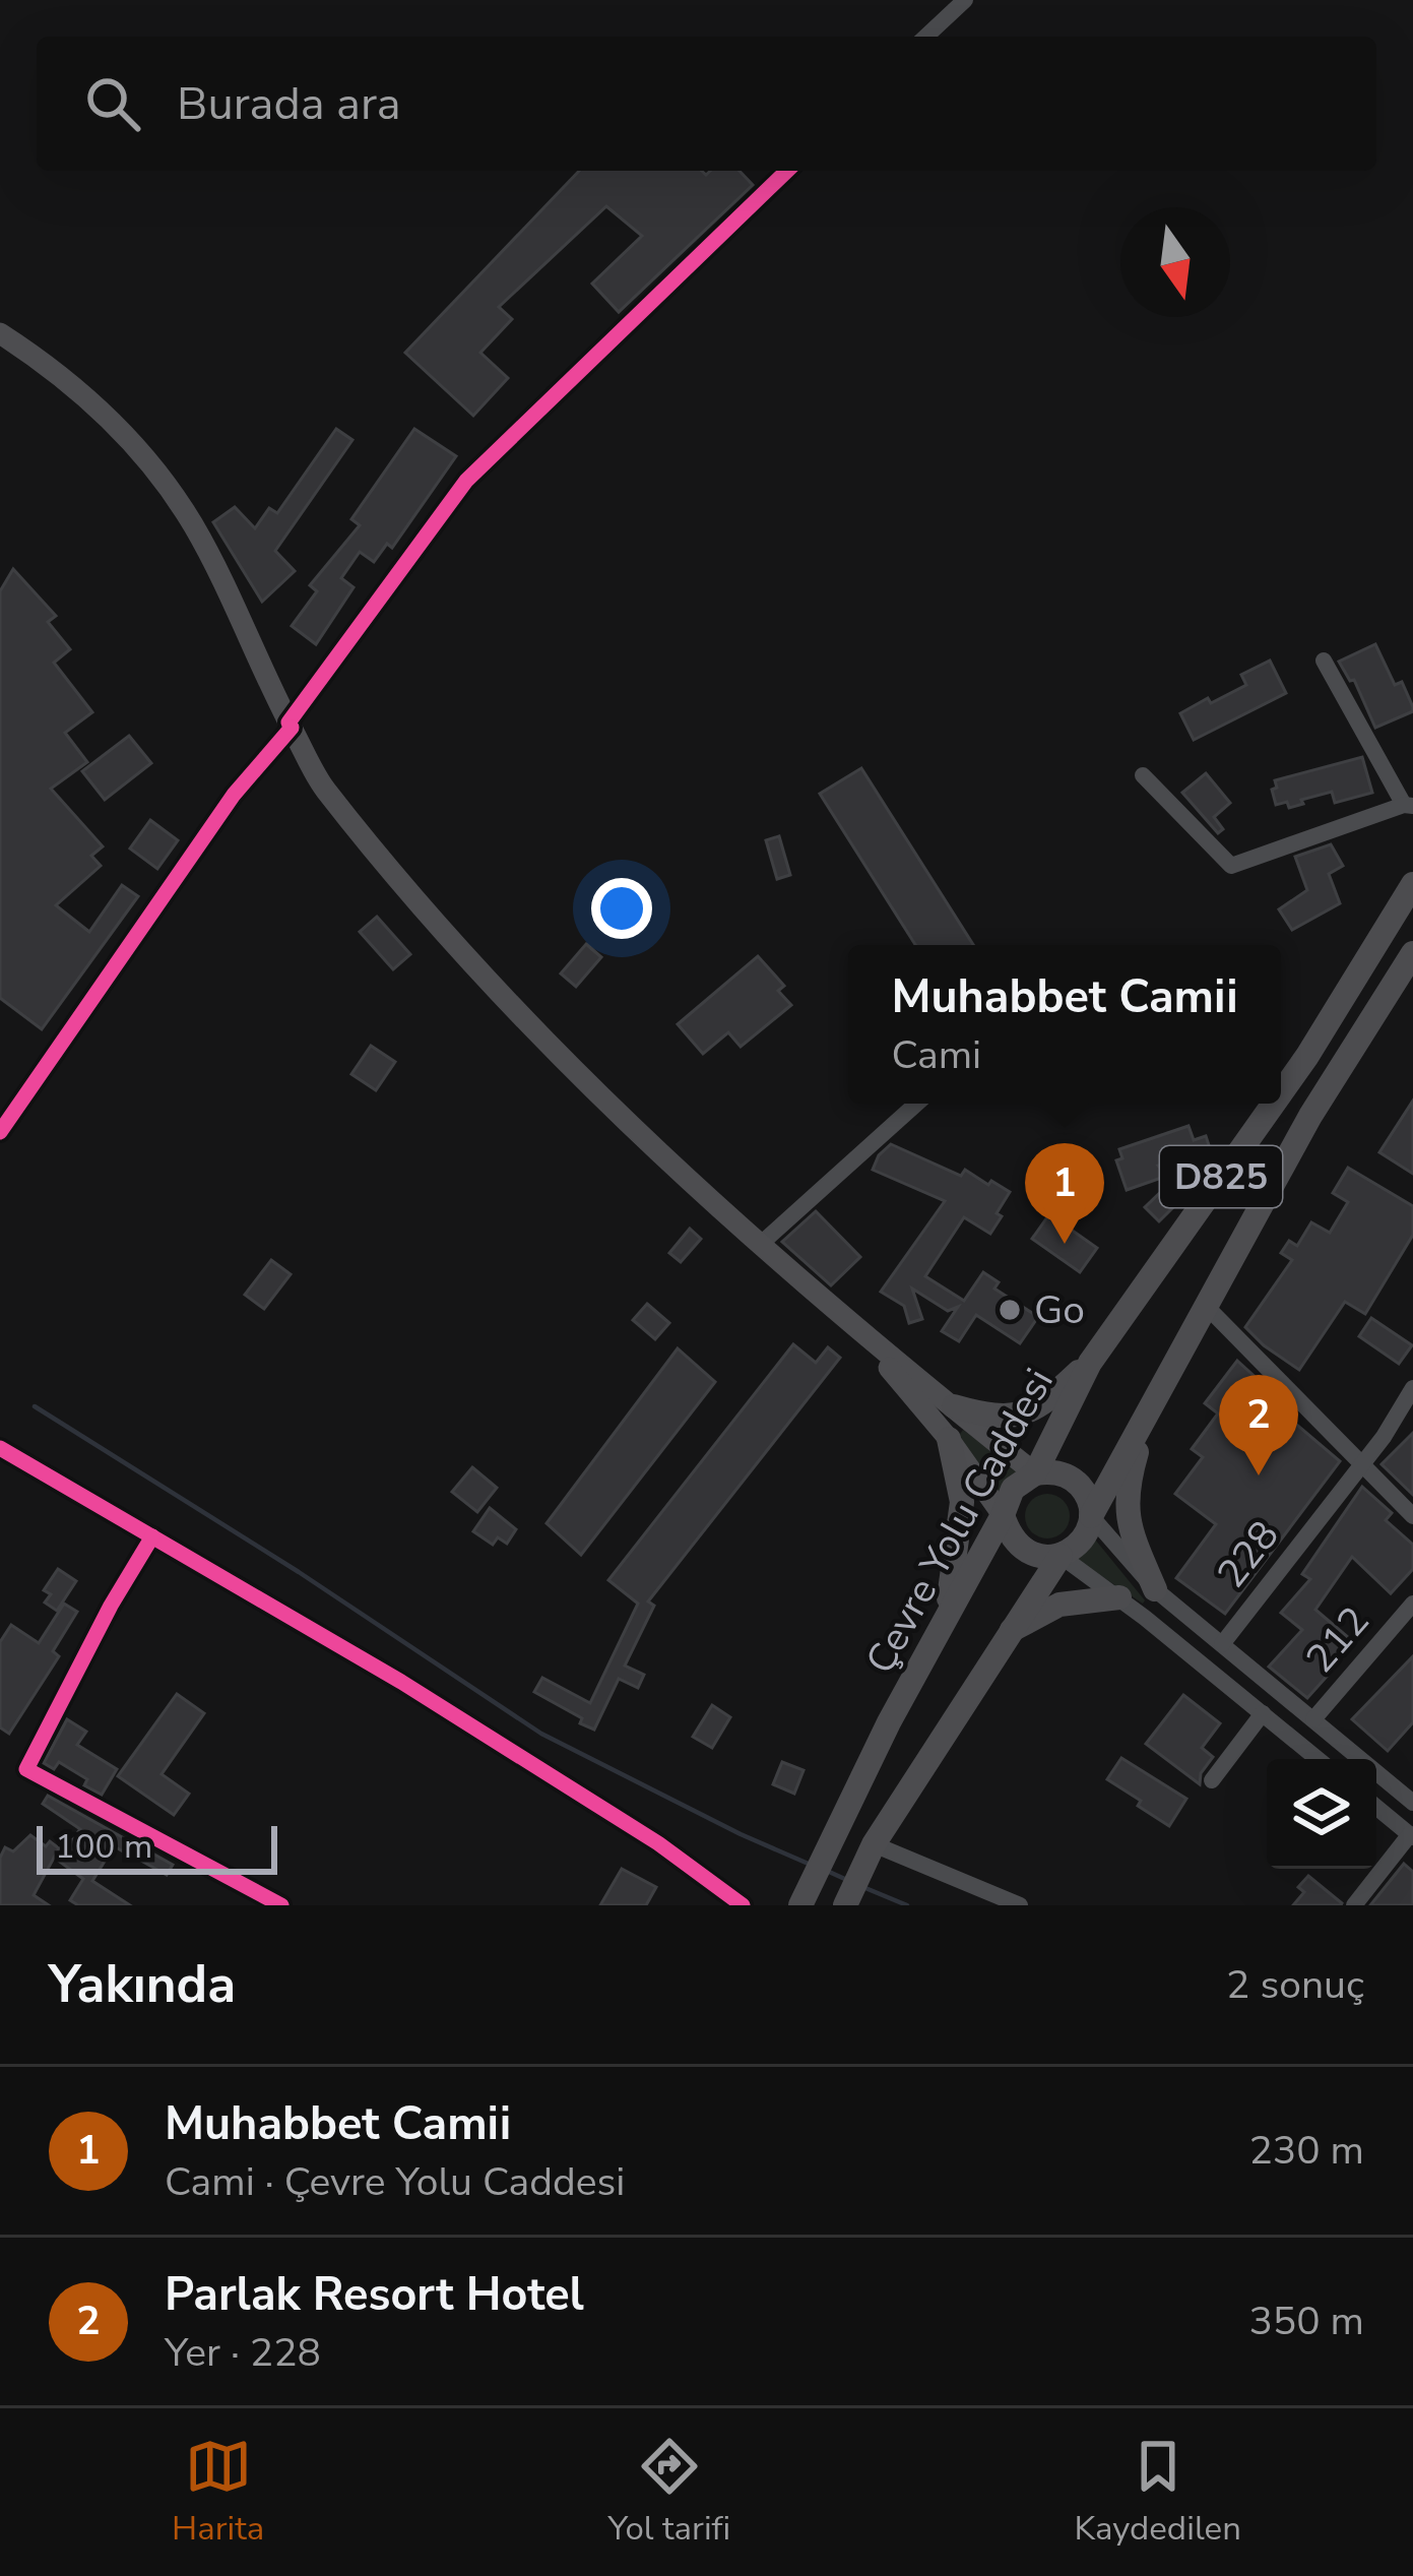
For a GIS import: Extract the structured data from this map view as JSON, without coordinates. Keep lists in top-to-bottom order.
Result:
{
  "streets": {
    "highway": ["D825", "Çevre Yolu Caddesi"],
    "street": ["228", "212"]
  },
  "crossings": [
    ["D825", "Çevre Yolu Caddesi"]
  ],
  "places": ["Go"],
  "scale_bar": "100 m",
  "north": "bottom",
  "page": {
    "search": "Burada ara",
    "popup": ["Muhabbet Camii", "Cami"],
    "pins": ["1", "2"],
    "scale": "100 m",
    "heading": ["Yakında", "2 sonuç"],
    "list": [
      {
        "mark": "1",
        "name": "Muhabbet Camii",
        "note": "Cami · Çevre Yolu Caddesi",
        "value": "230 m"
      },
      {
        "mark": "2",
        "name": "Parlak Resort Hotel",
        "note": "Yer · 228",
        "value": "350 m"
      }
    ],
    "nav": ["Harita", "Yol tarifi", "Kaydedilen"]
  }
}
